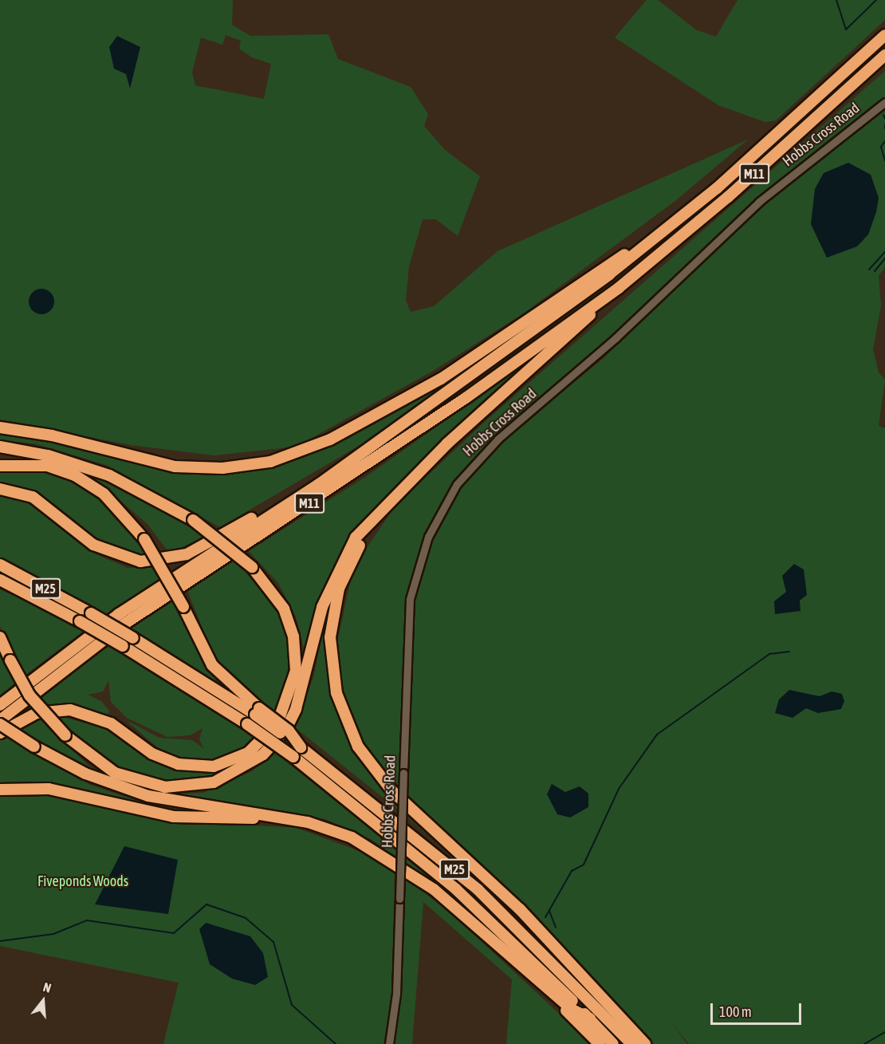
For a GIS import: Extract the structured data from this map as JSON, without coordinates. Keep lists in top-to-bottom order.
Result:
{
  "streets": {
    "highway": ["M11", "M25"],
    "street": ["Hobbs Cross Road"]
  },
  "parks": ["Fiveponds Woods"],
  "scale_bar": "100 m",
  "north": "top"
}
